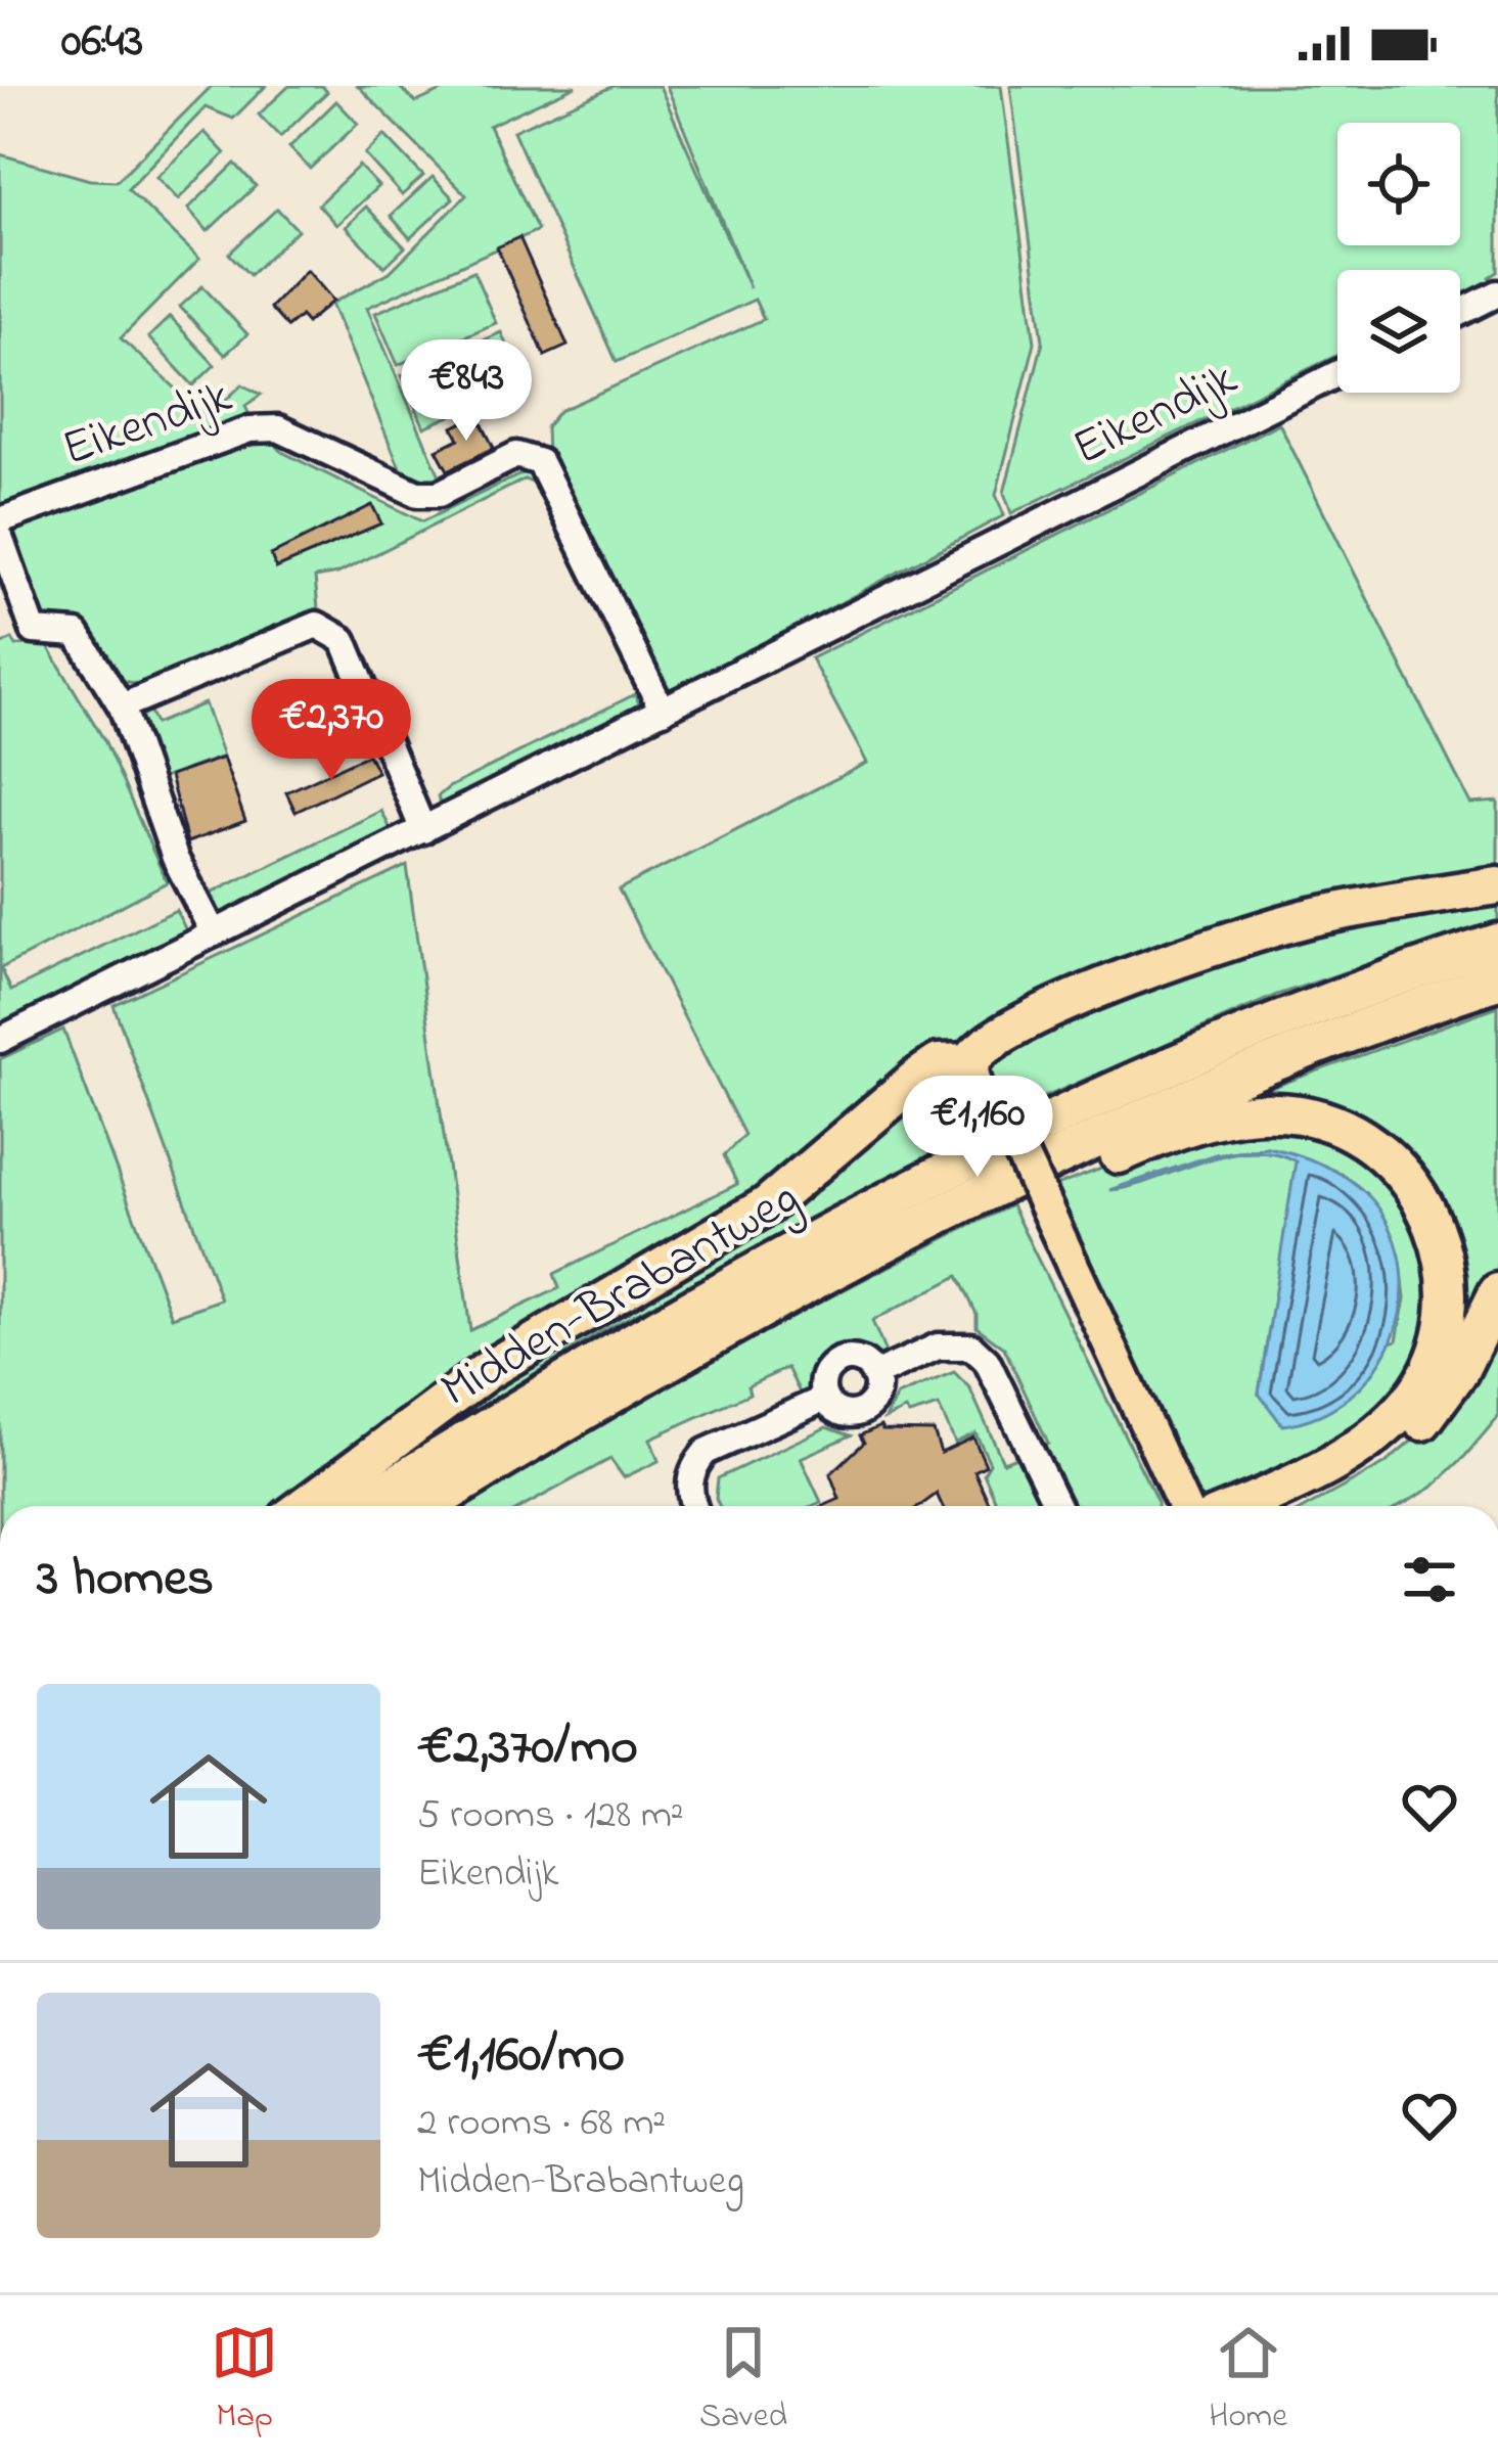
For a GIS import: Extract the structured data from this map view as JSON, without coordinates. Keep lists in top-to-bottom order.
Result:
{
  "streets": {
    "highway": ["Midden-Brabantweg"],
    "street": ["Eikendijk"]
  },
  "page": {
    "status": "06:43",
    "price": ["€843", "€2,370", "€1,160"],
    "heading": "3 homes",
    "list": [
      {
        "name": "€2,370/mo",
        "note": "5 rooms · 128 m² · Eikendijk"
      },
      {
        "name": "€1,160/mo",
        "note": "2 rooms · 68 m² · Midden-Brabantweg"
      }
    ],
    "tabs": ["Map", "Saved", "Home"]
  }
}
